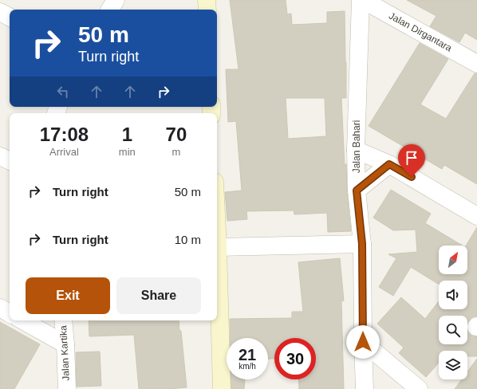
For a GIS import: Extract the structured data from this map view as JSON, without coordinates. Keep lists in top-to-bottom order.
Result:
{
  "streets": {
    "street": ["Jalan Dirgantara", "Jalan Bahari", "Jalan Kartika"]
  },
  "crossings": [
    ["Jalan Dirgantara", "Jalan Bahari"]
  ],
  "north": "top right",
  "page": {
    "turn": ["50 m", "Turn right"],
    "eta": [
      "17:08",
      "Arrival",
      "1",
      "min",
      "70",
      "m"
    ],
    "list": [
      {
        "name": "Turn right",
        "value": "50 m"
      },
      {
        "name": "Turn right",
        "value": "10 m"
      }
    ],
    "buttons": ["Exit", "Share"],
    "speed": "21 km/h",
    "limit": "30"
  }
}
